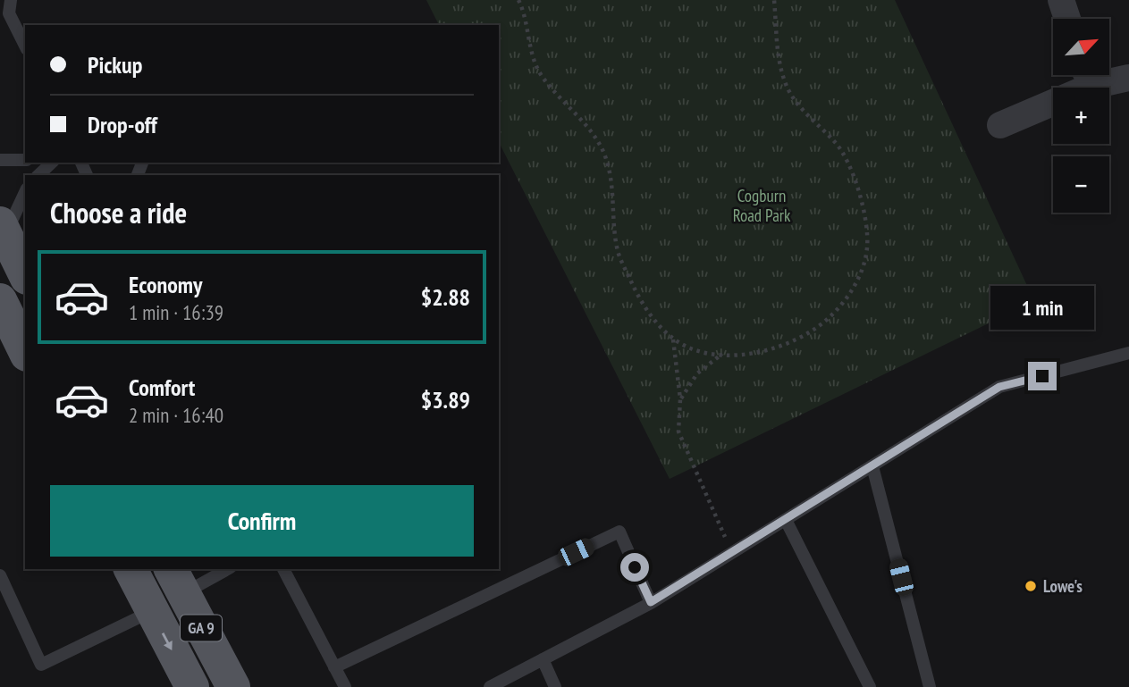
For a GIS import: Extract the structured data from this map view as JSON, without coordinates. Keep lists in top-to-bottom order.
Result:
{
  "streets": {
    "main road": ["GA 9"]
  },
  "parks": ["Cogburn Road Park"],
  "places": ["Lowe's"],
  "north": "top right",
  "page": {
    "map_buttons": ["+", "−"],
    "banner": ["Pickup", "Drop-off"],
    "heading": "Choose a ride",
    "list": [
      {
        "name": "Economy",
        "note": "1 min · 16:39",
        "value": "$2.88"
      },
      {
        "name": "Comfort",
        "note": "2 min · 16:40",
        "value": "$3.89"
      }
    ],
    "bubble": "1 min",
    "buttons": "Confirm"
  }
}
